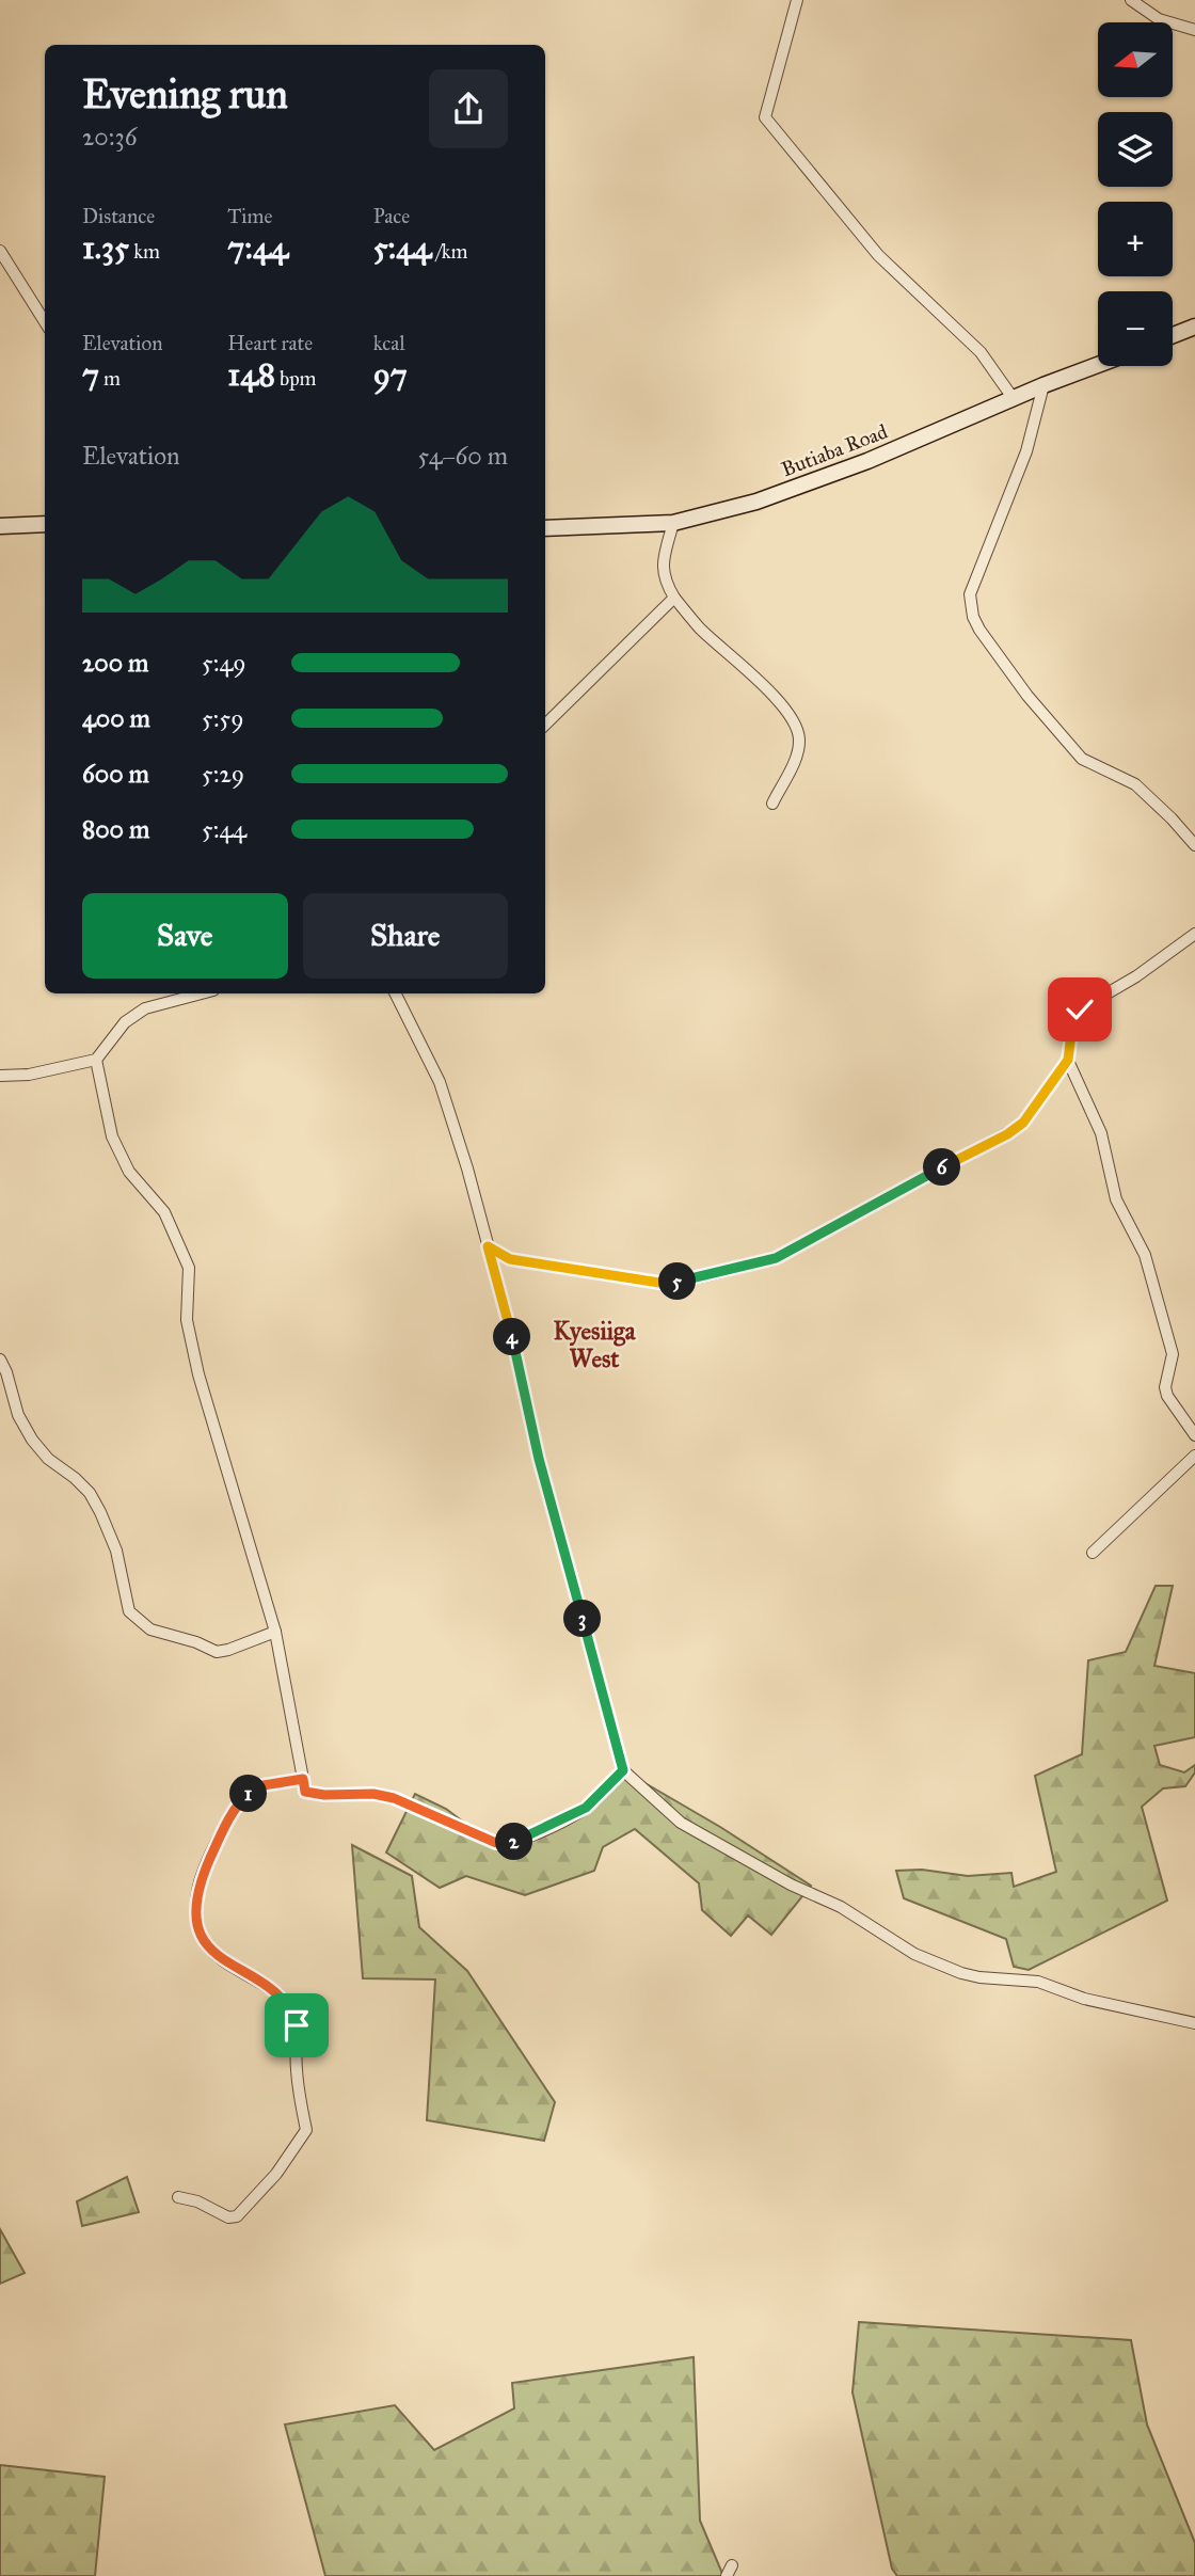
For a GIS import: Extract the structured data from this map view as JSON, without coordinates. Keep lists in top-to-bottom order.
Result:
{
  "streets": {
    "main road": ["Butiaba Road"]
  },
  "districts": ["Kyesiiga West"],
  "north": "left",
  "page": {
    "map_buttons": ["+", "−"],
    "heading": ["Evening run", "20:36"],
    "stats": [
      ["Distance", "1.35 km"],
      ["Time", "7:44"],
      ["Pace", "5:44 /km"],
      ["Elevation", "7 m"],
      ["Heart rate", "148 bpm"],
      ["kcal", "97"]
    ],
    "chart": ["Elevation", "54–60 m"],
    "list": [
      {
        "name": "200 m",
        "note": "5:49"
      },
      {
        "name": "400 m",
        "note": "5:59"
      },
      {
        "name": "600 m",
        "note": "5:29"
      },
      {
        "name": "800 m",
        "note": "5:44"
      }
    ],
    "buttons": ["Save", "Share"],
    "pins": [
      "6",
      "5",
      "4",
      "3",
      "1",
      "2"
    ]
  }
}
